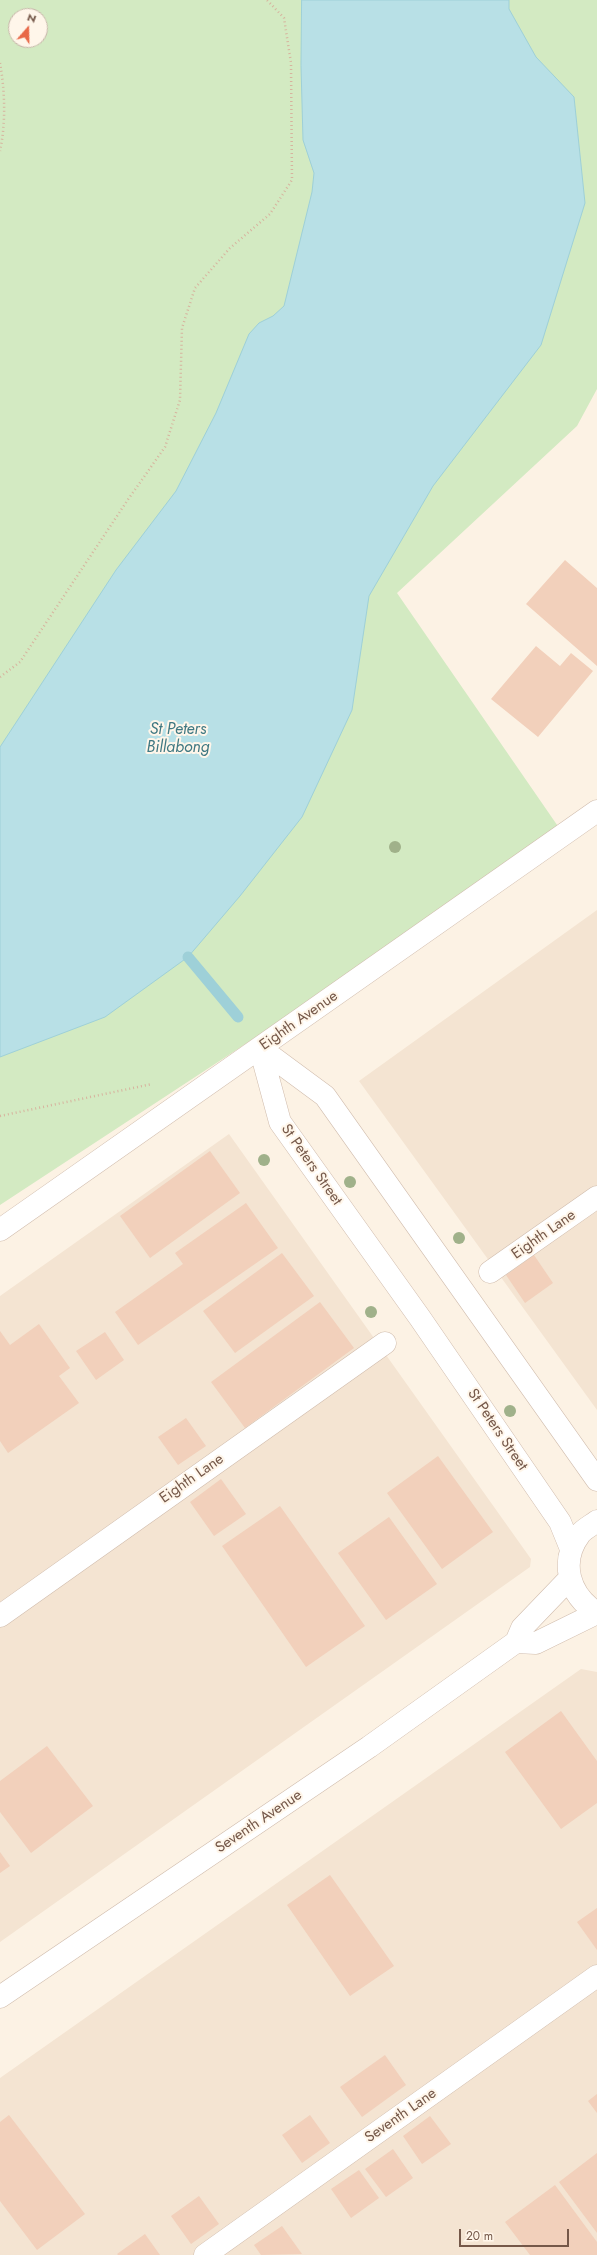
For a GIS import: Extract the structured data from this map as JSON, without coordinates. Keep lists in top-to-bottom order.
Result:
{
  "streets": {
    "street": [
      "Eighth Avenue",
      "St Peters Street",
      "Eighth Lane",
      "Seventh Avenue",
      "Seventh Lane"
    ]
  },
  "crossings": [
    ["Eighth Avenue", "St Peters Street"]
  ],
  "water": ["St Peters Billabong"],
  "scale_bar": "20 m",
  "north": "top"
}
